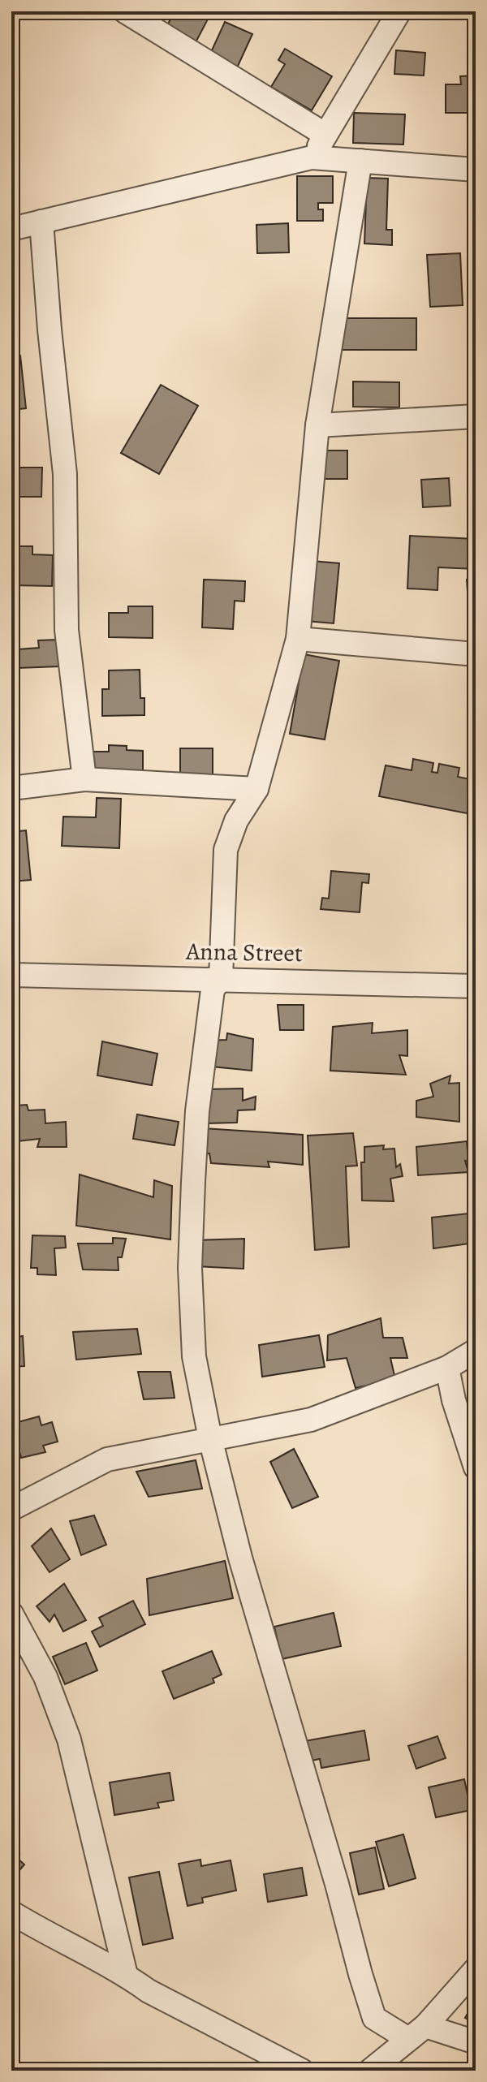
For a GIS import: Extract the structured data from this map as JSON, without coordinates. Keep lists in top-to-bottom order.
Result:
{
  "streets": {
    "street": ["Anna Street"]
  }
}
